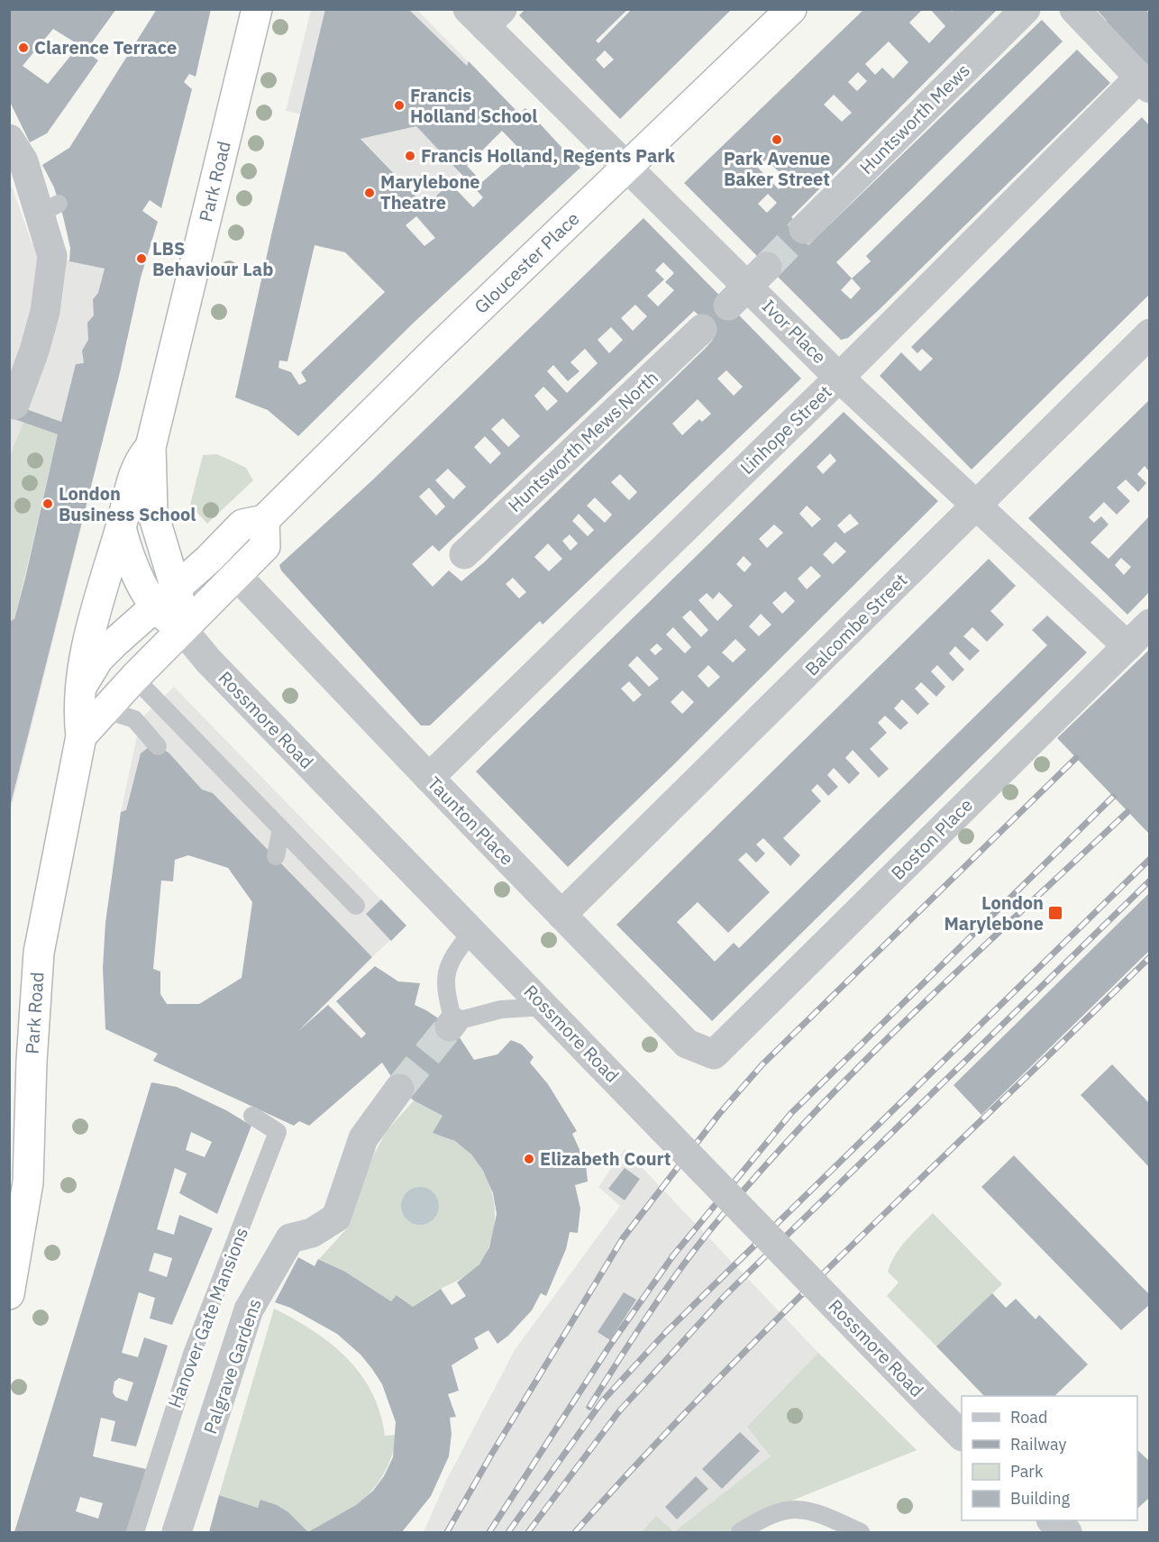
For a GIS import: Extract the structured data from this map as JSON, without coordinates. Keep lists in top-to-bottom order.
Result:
{
  "streets": {
    "highway": ["Park Road", "Gloucester Place"],
    "street": [
      "Huntsworth Mews",
      "Ivor Place",
      "Linhope Street",
      "Huntsworth Mews North",
      "Balcombe Street",
      "Rossmore Road",
      "Taunton Place",
      "Boston Place",
      "Palgrave Gardens"
    ],
    "lane": ["Hanover Gate Mansions"]
  },
  "crossings": [
    ["Park Road", "Gloucester Place"],
    ["Park Road", "Rossmore Road"],
    ["Gloucester Place", "Ivor Place"],
    ["Ivor Place", "Linhope Street"],
    ["Ivor Place", "Balcombe Street"],
    ["Ivor Place", "Boston Place"],
    ["Linhope Street", "Taunton Place"],
    ["Balcombe Street", "Taunton Place"],
    ["Taunton Place", "Boston Place"]
  ],
  "places": {
    "other": [
      "Clarence Terrace",
      "Francis Holland School",
      "Park Avenue Baker Street",
      "Francis Holland, Regents Park",
      "Marylebone Theatre",
      "LBS Behaviour Lab",
      "London Business School",
      "Elizabeth Court"
    ],
    "transit": ["London Marylebone"]
  },
  "legend": [
    "Road",
    "Railway",
    "Park",
    "Building"
  ]
}
